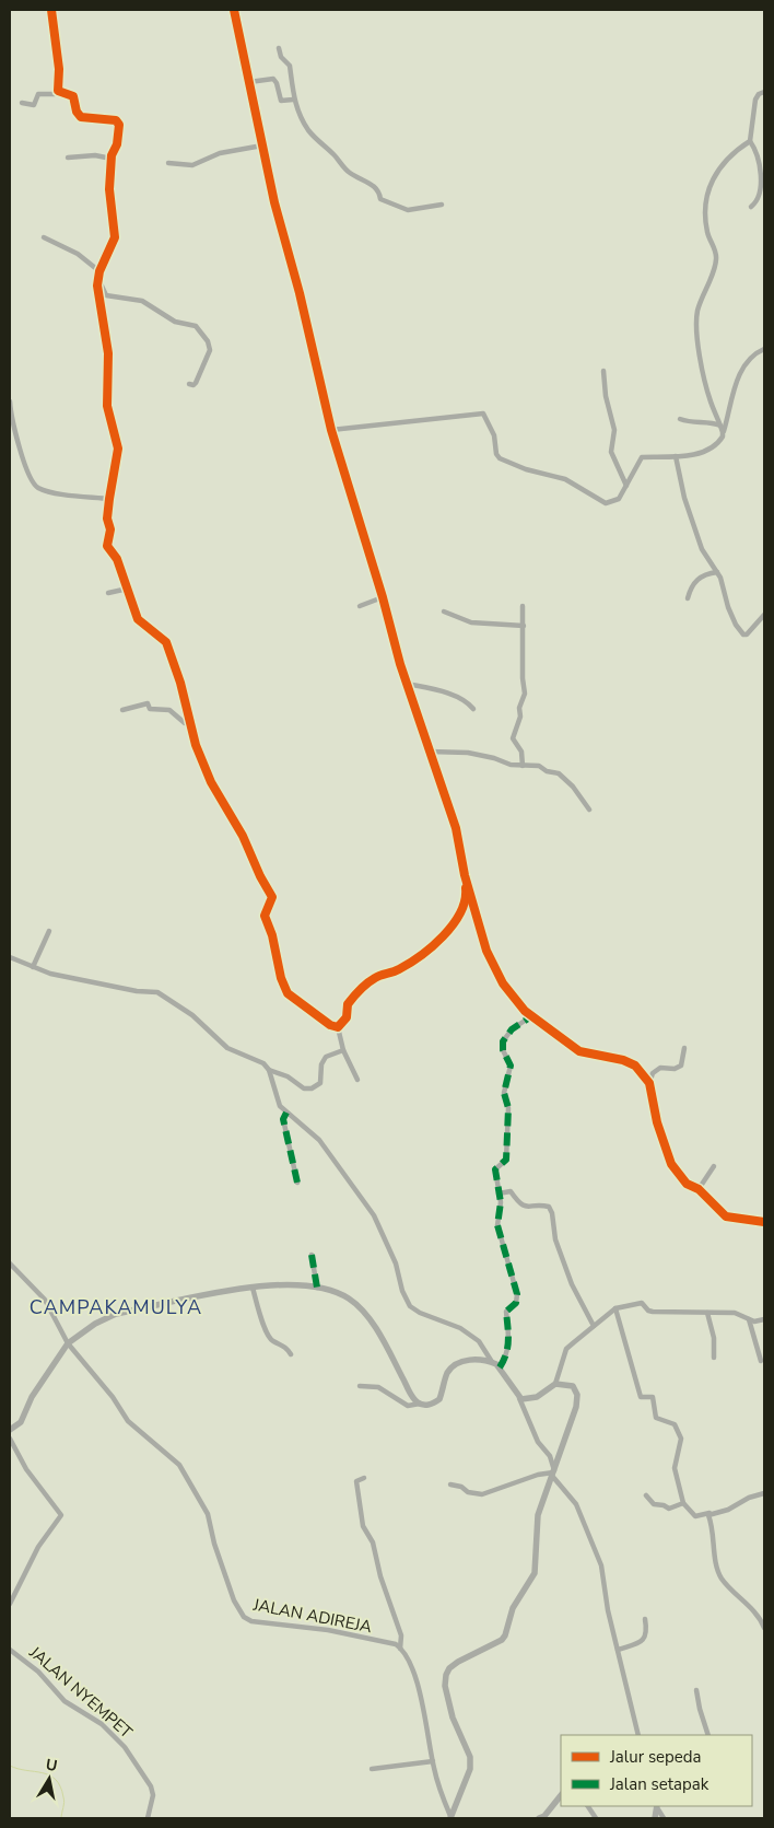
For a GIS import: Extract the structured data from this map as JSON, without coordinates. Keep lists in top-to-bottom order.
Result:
{
  "streets": {
    "street": ["JALAN ADIREJA", "JALAN NYEMPET"]
  },
  "districts": ["CAMPAKAMULYA"],
  "legend": ["Jalur sepeda", "Jalan setapak"],
  "north": "top"
}
